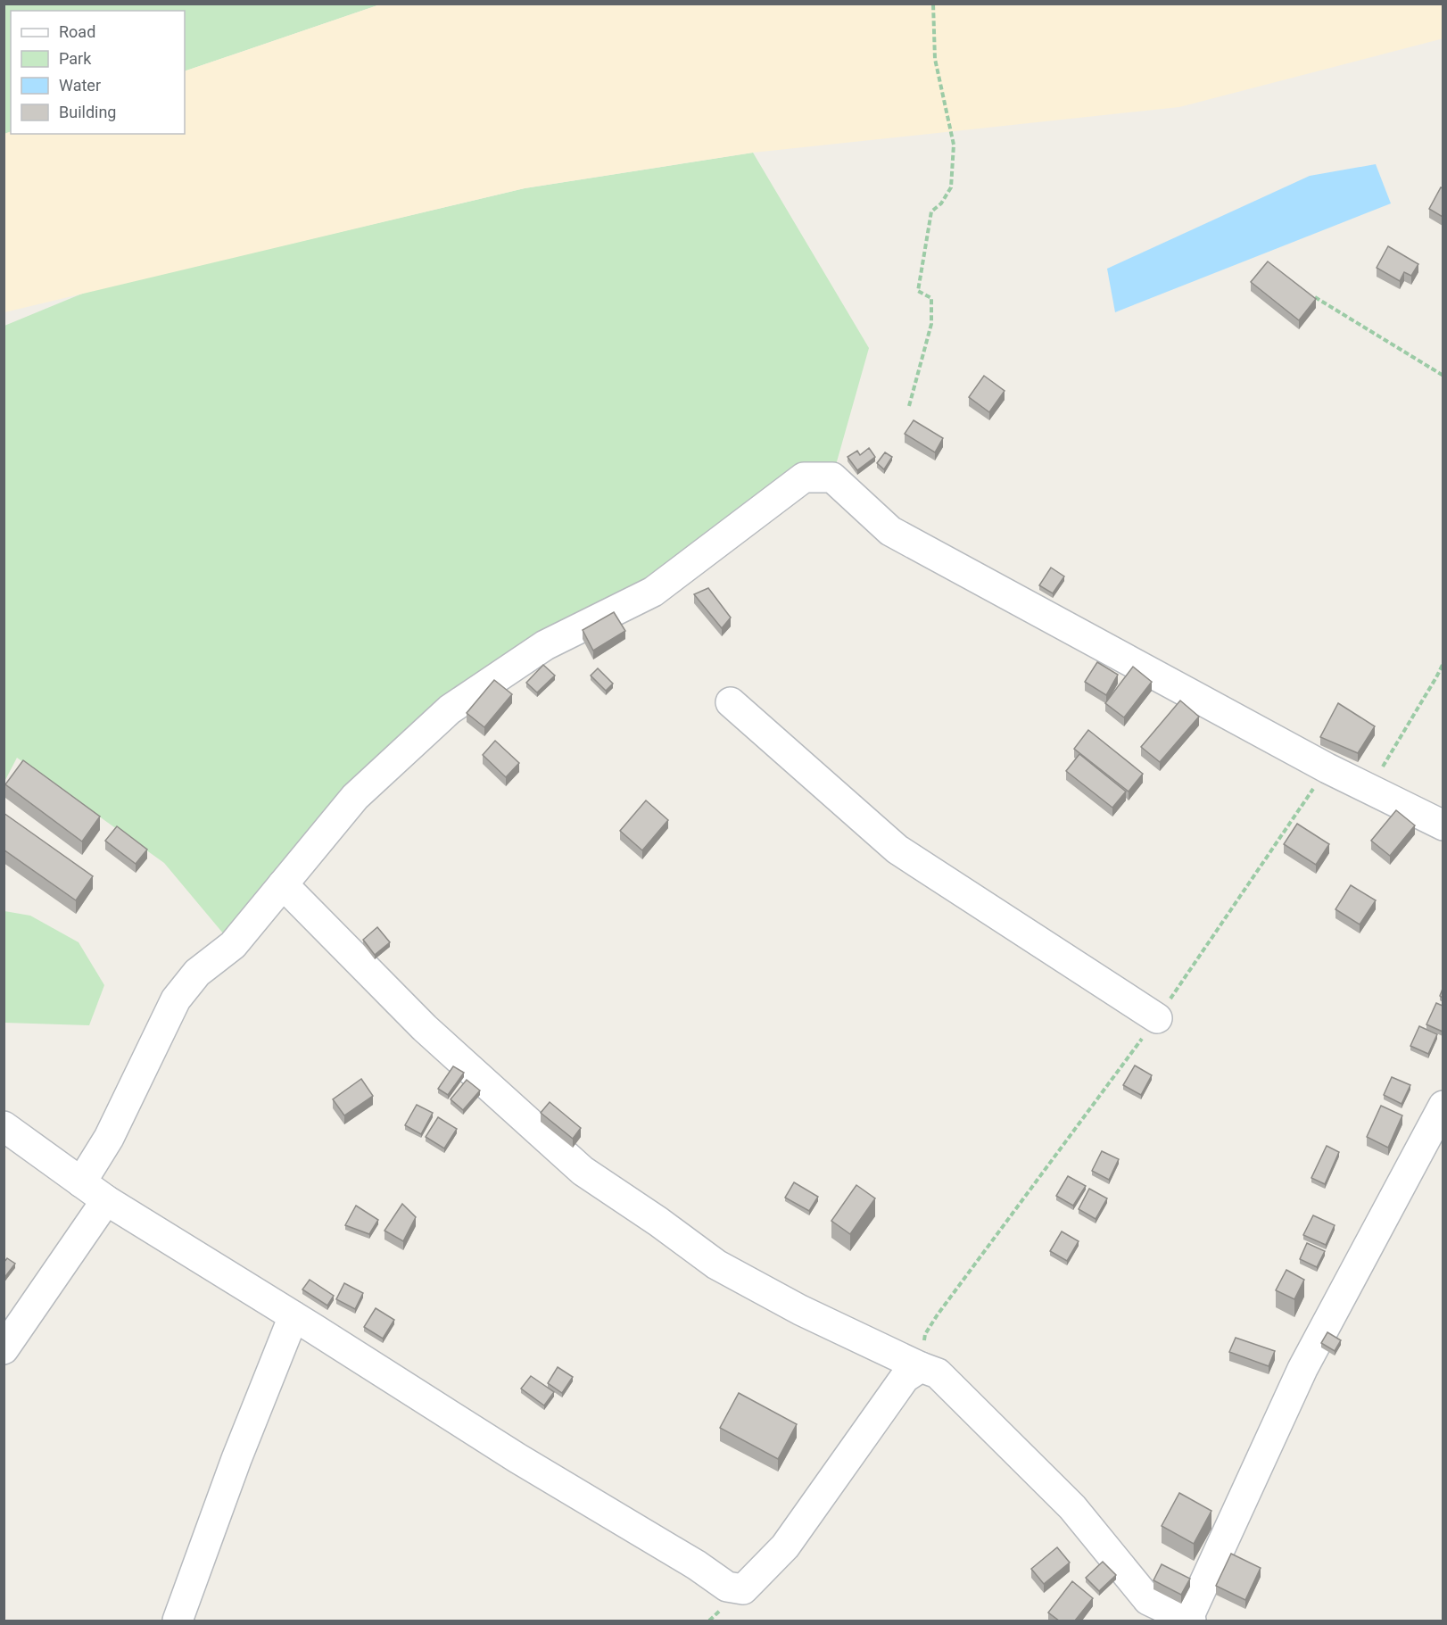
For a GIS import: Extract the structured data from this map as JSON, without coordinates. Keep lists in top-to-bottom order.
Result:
{
  "legend": [
    "Road",
    "Park",
    "Water",
    "Building"
  ]
}
